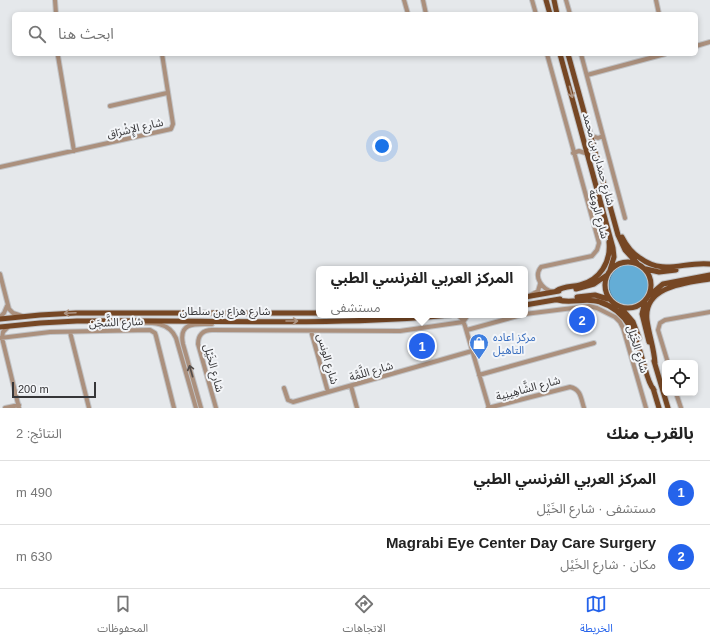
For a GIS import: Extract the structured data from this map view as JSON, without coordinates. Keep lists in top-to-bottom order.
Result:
{
  "streets": {
    "main road": ["شارع حمدان بن محمد", "شارع هزاع بن سلطان"],
    "street": [
      "شارع الإِشْرَاق",
      "شارع الروعة",
      "شارع الشَّجَن",
      "شارع الخَيْل",
      "شارع الونس",
      "شارع اللَّمَّة",
      "شارع الشَّاهِينِية"
    ]
  },
  "crossings": [
    ["شارع الخَيْل", "شارع الونس"],
    ["شارع الونس", "شارع اللَّمَّة"]
  ],
  "places": {
    "shop": ["مركز اعاده التاهيل"]
  },
  "scale_bar": "200 m",
  "page": {
    "search": "ابحث هنا",
    "popup": ["المركز العربي الفرنسي الطبي", "مستشفى"],
    "pins": ["2", "1"],
    "scale": "200 m",
    "heading": ["بالقرب منك", "النتائج: 2"],
    "list": [
      {
        "mark": "1",
        "name": "المركز العربي الفرنسي الطبي",
        "note": "مستشفى · شارع الخَيْل",
        "value": "490 m"
      },
      {
        "mark": "2",
        "name": "Magrabi Eye Center Day Care Surgery",
        "note": "مكان · شارع الخَيْل",
        "value": "630 m"
      }
    ],
    "nav": ["الخريطة", "الاتجاهات", "المحفوظات"]
  }
}
